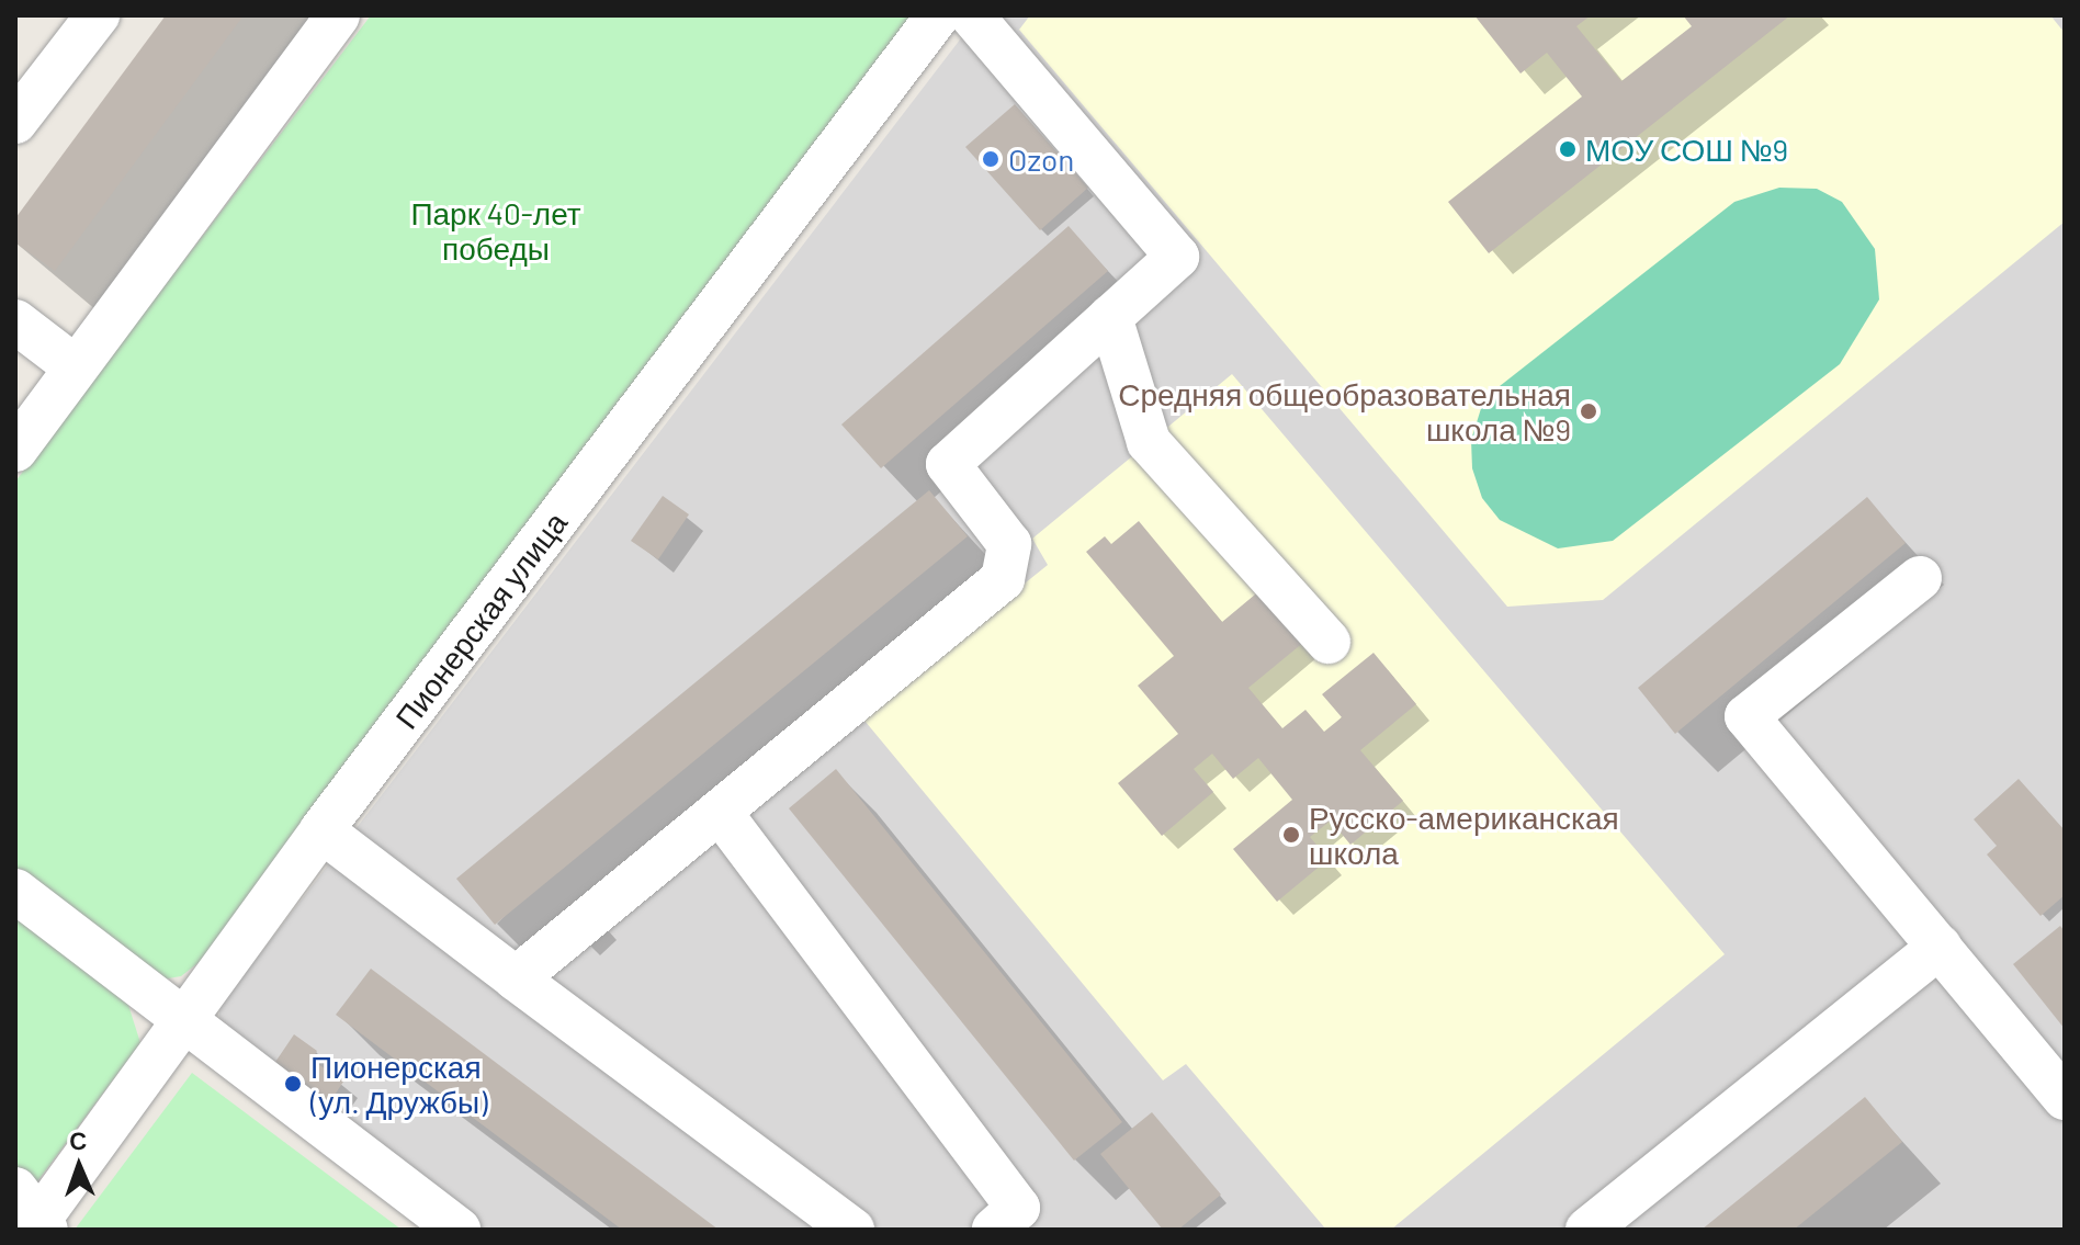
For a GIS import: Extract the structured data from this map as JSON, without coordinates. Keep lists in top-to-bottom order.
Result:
{
  "streets": {
    "street": ["Пионерская улица"]
  },
  "parks": ["Парк 40-лет победы"],
  "places": [
    "МОУ СОШ №9",
    "Ozon",
    "Средняя общеобразовательная школа №9",
    "Русско-американская школа",
    "Пионерская (ул. Дружбы)"
  ],
  "north": "top"
}
